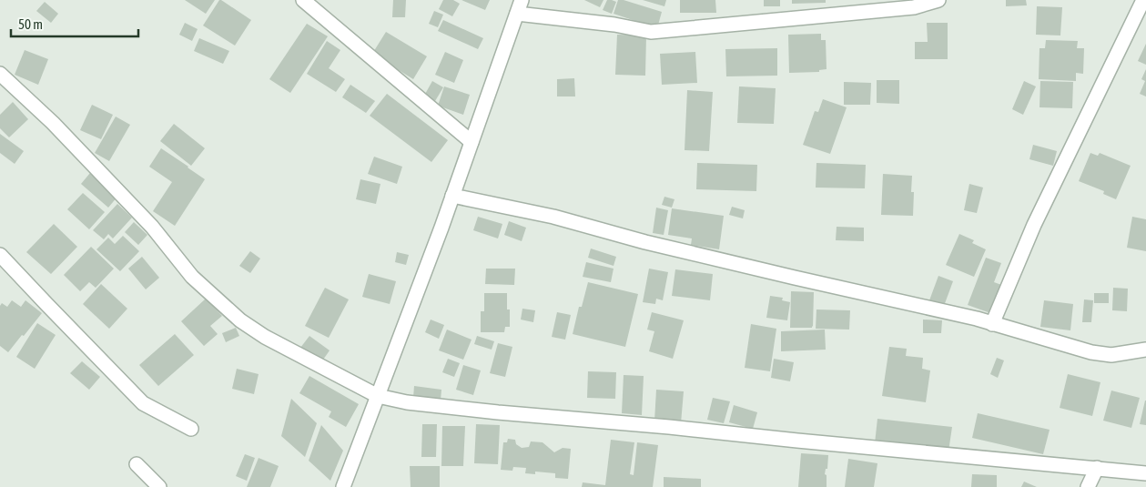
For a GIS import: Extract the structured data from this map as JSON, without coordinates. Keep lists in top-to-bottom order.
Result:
{
  "scale_bar": "50 m"
}
